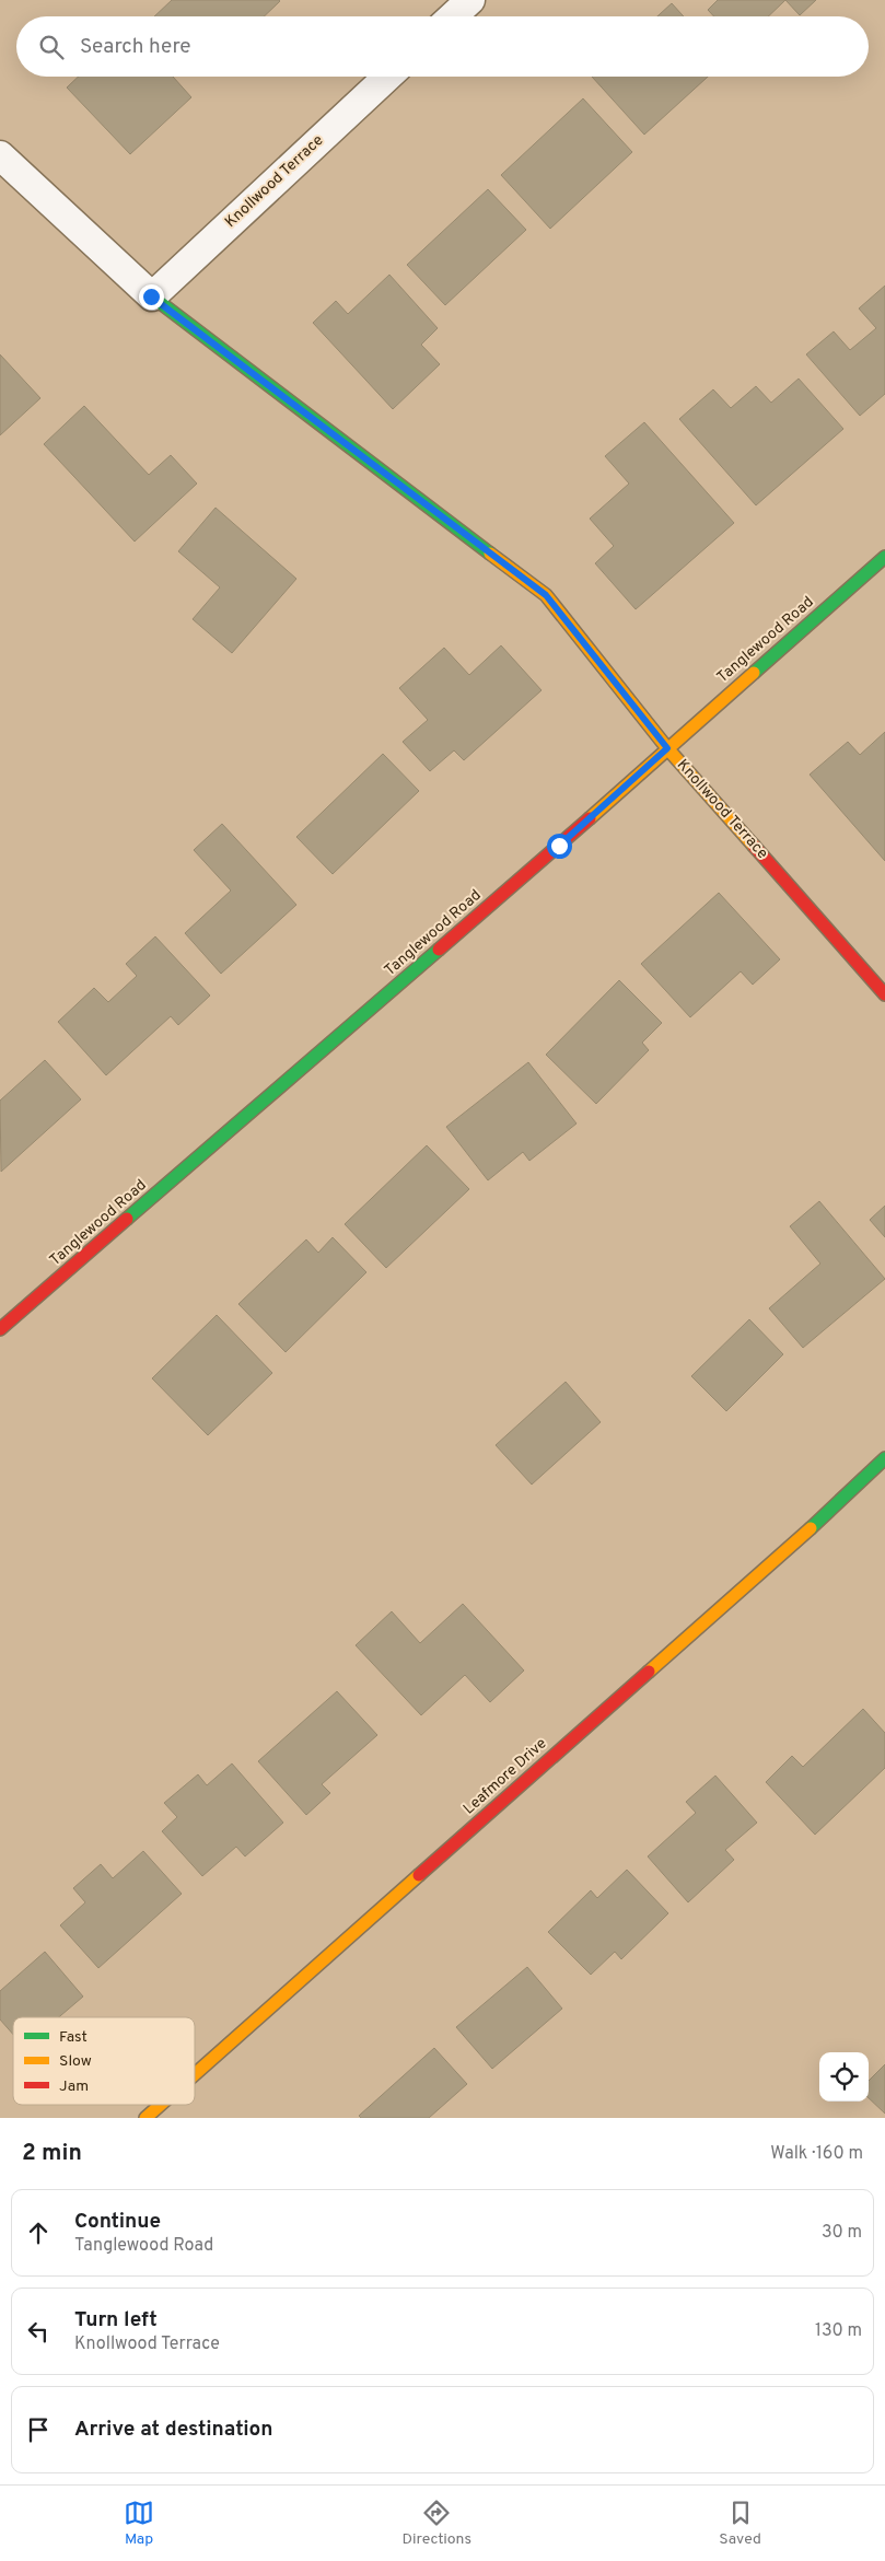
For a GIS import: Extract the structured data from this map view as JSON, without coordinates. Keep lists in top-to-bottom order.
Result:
{
  "streets": {
    "street": ["Knollwood Terrace", "Tanglewood Road", "Leafmore Drive"]
  },
  "crossings": [
    ["Knollwood Terrace", "Tanglewood Road"]
  ],
  "legend": ["Fast", "Slow", "Jam"],
  "page": {
    "search": "Search here",
    "heading": ["2 min", "Walk · 160 m"],
    "list": [
      ["Continue", "Tanglewood Road", "30 m"],
      ["Turn left", "Knollwood Terrace", "130 m"],
      "Arrive at destination"
    ],
    "nav": ["Map", "Directions", "Saved"]
  }
}
